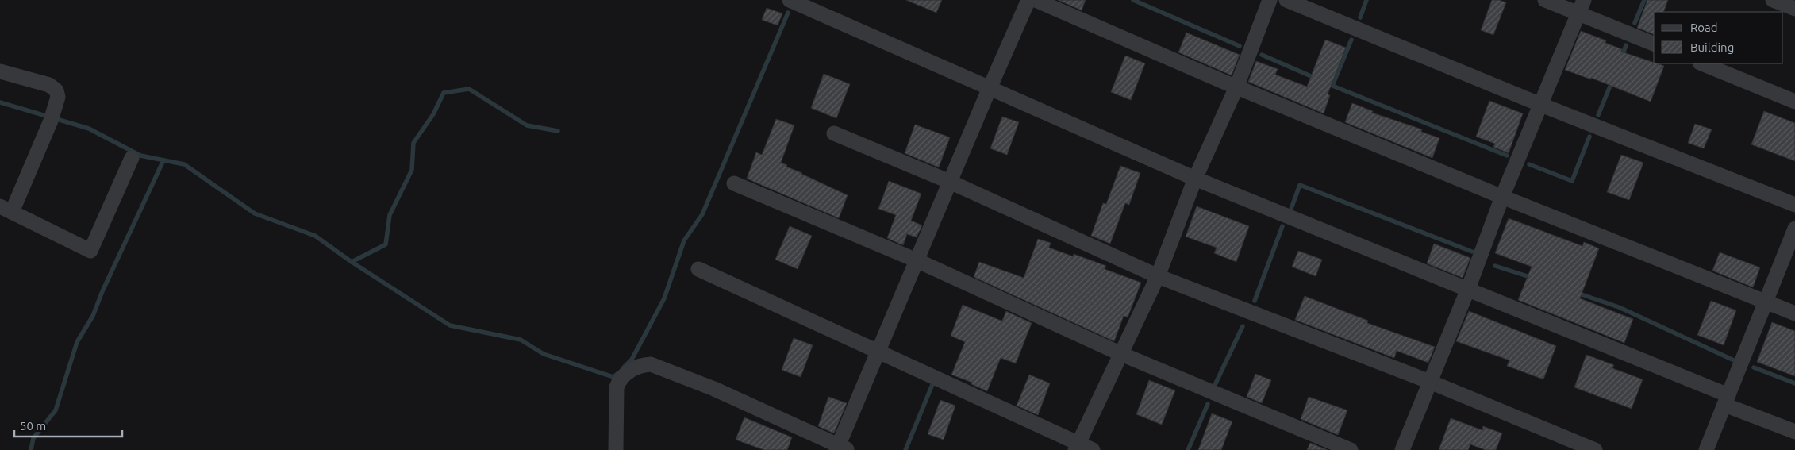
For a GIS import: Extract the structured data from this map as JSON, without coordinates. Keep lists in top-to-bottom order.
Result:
{
  "legend": ["Road", "Building"],
  "scale_bar": "50 m"
}
